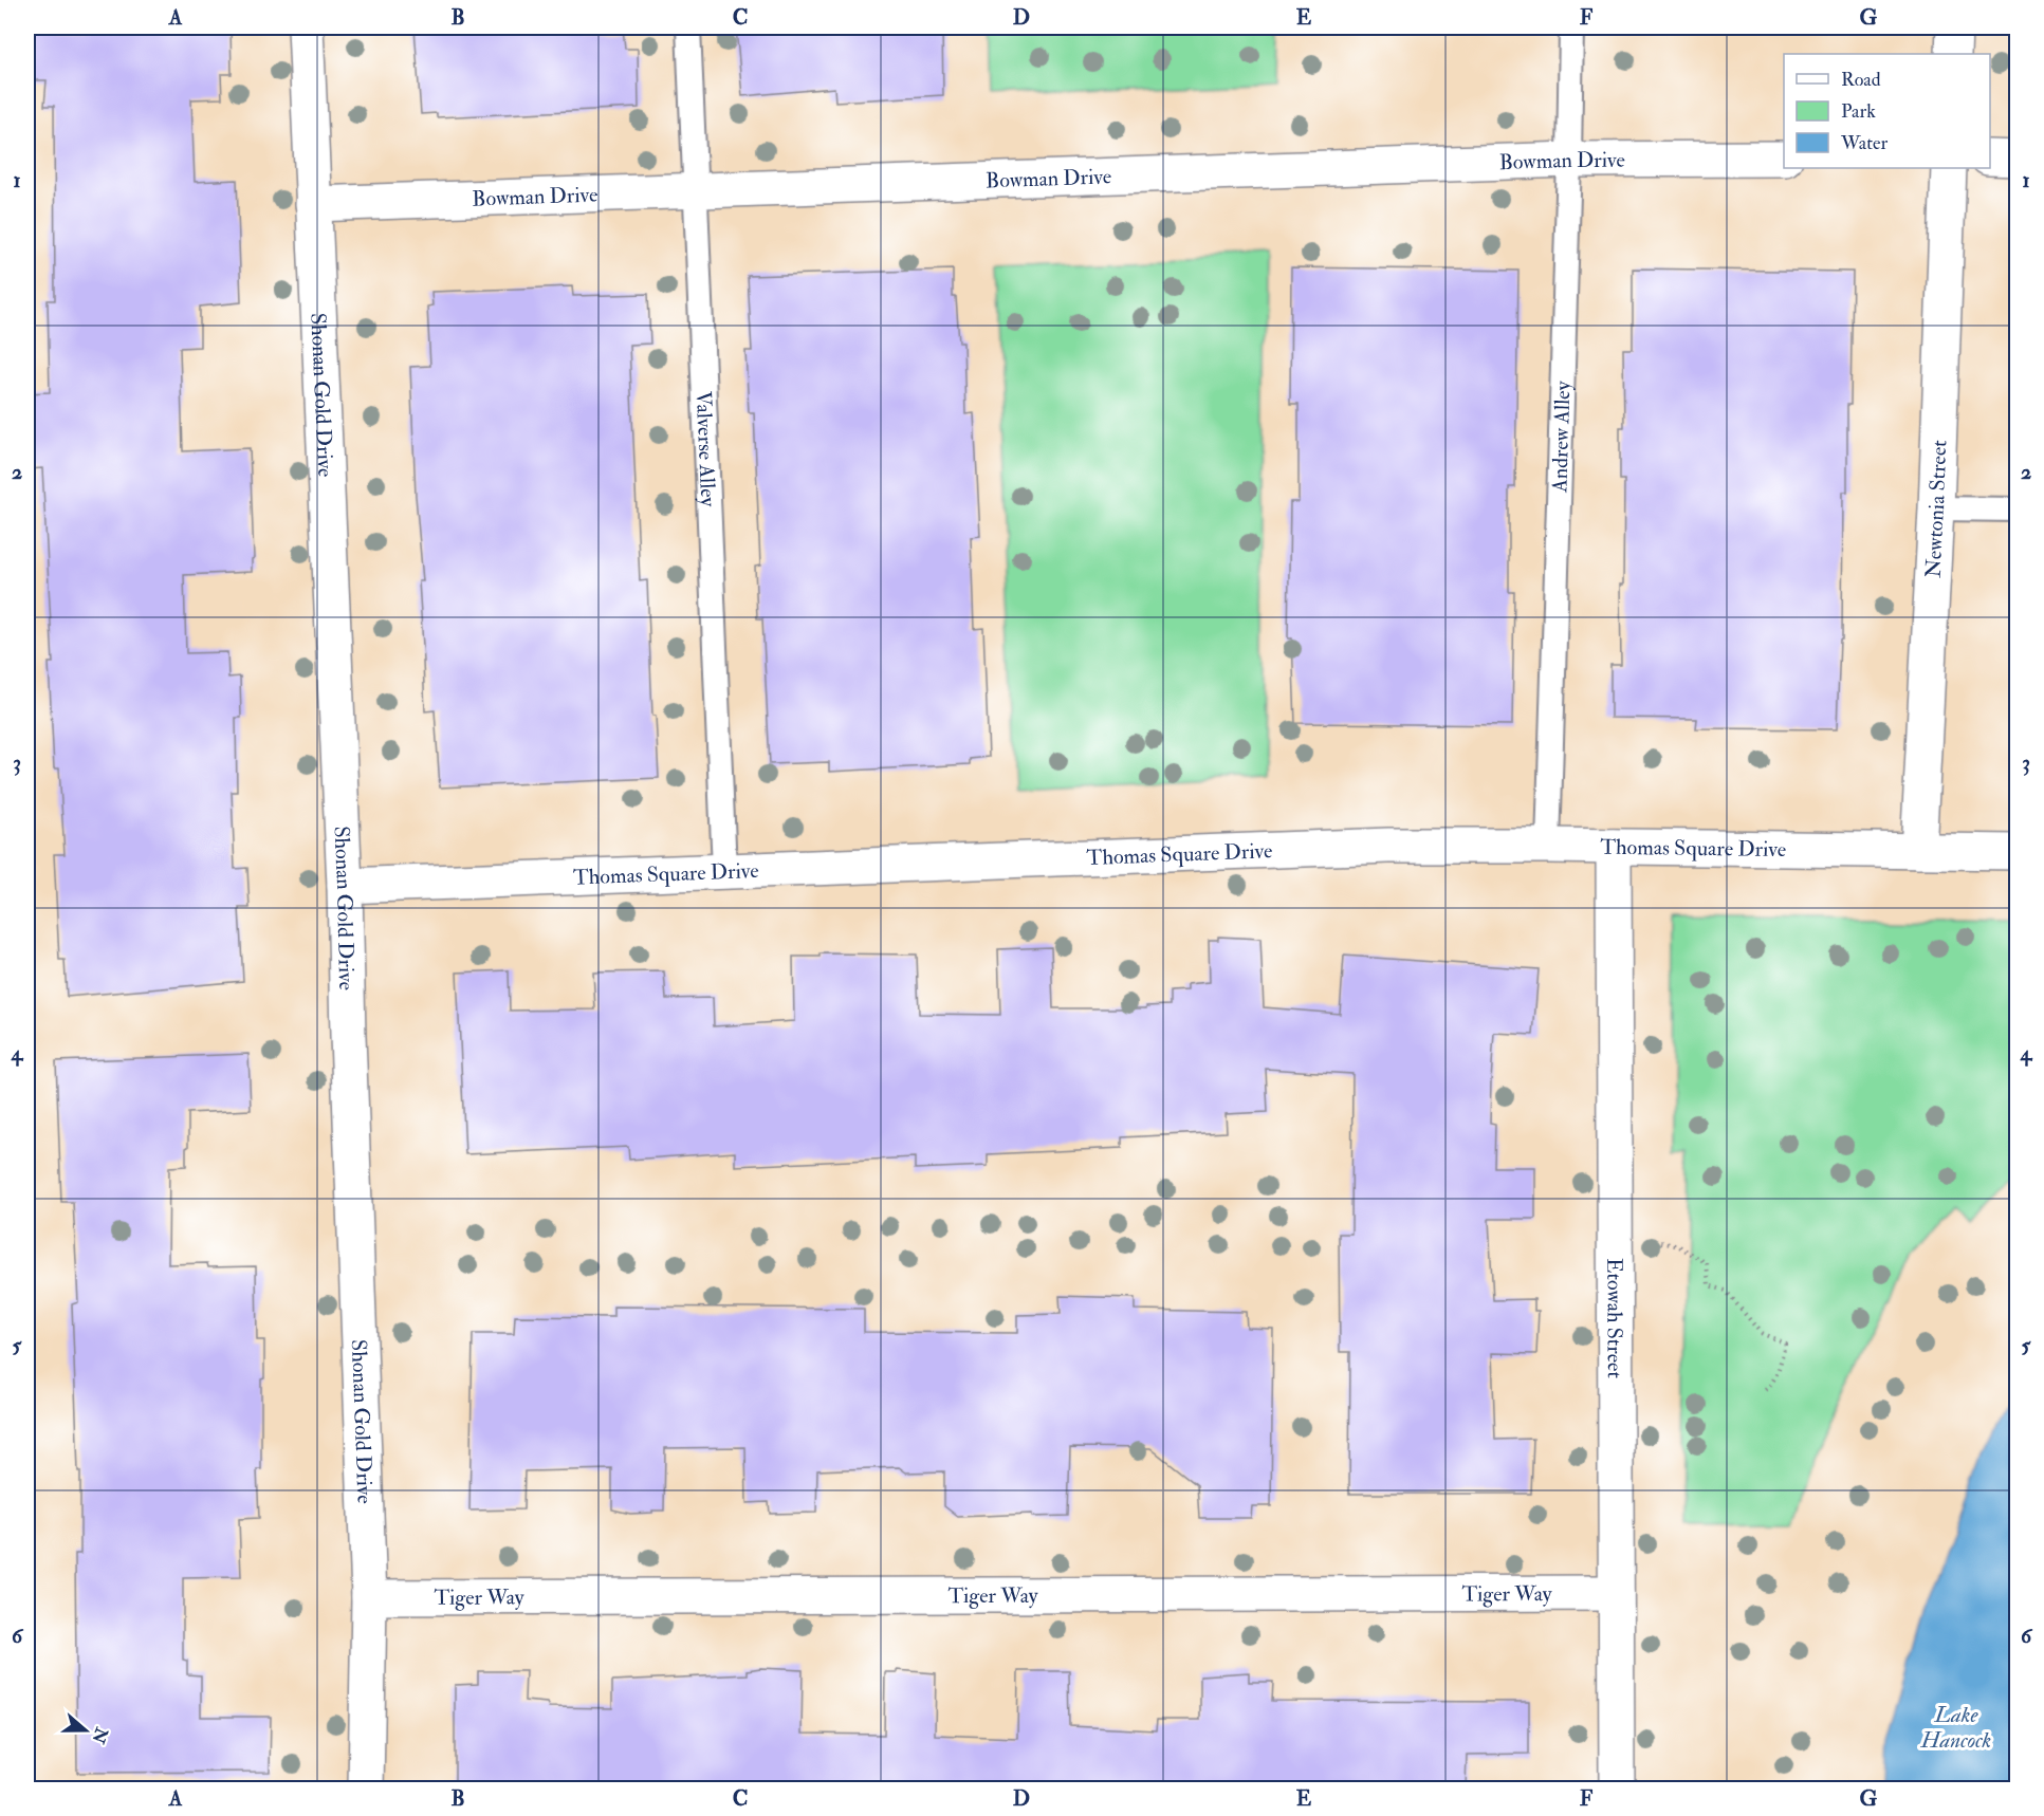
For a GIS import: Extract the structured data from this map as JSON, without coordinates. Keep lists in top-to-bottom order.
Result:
{
  "streets": {
    "street": [
      "Bowman Drive",
      "Shonan Gold Drive",
      "Newtonia Street",
      "Thomas Square Drive",
      "Etowah Street",
      "Tiger Way"
    ],
    "lane": ["Andrew Alley", "Valverse Alley"]
  },
  "crossings": [
    ["Bowman Drive", "Shonan Gold Drive"],
    ["Bowman Drive", "Andrew Alley"],
    ["Bowman Drive", "Valverse Alley"],
    ["Shonan Gold Drive", "Thomas Square Drive"],
    ["Shonan Gold Drive", "Tiger Way"],
    ["Andrew Alley", "Thomas Square Drive"],
    ["Valverse Alley", "Thomas Square Drive"],
    ["Newtonia Street", "Thomas Square Drive"],
    ["Thomas Square Drive", "Etowah Street"],
    ["Etowah Street", "Tiger Way"]
  ],
  "water": ["Lake Hancock"],
  "legend": ["Road", "Park", "Water"],
  "north": "right",
  "grid": {
    "columns": [
      "A",
      "B",
      "C",
      "D",
      "E",
      "F",
      "G"
    ],
    "rows": [
      "1",
      "2",
      "3",
      "4",
      "5",
      "6"
    ]
  }
}
